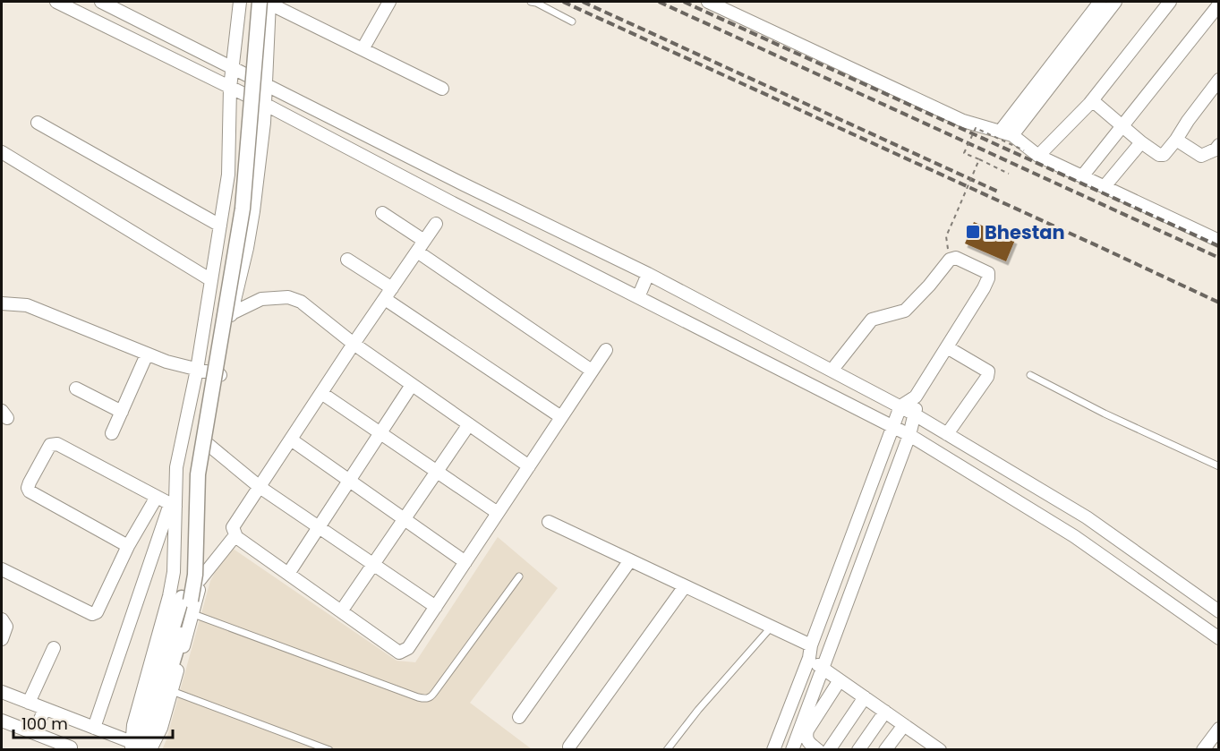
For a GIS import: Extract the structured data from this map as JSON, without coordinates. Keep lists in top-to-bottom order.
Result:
{
  "places": {
    "transit": ["Bhestan"]
  },
  "scale_bar": "100 m"
}
